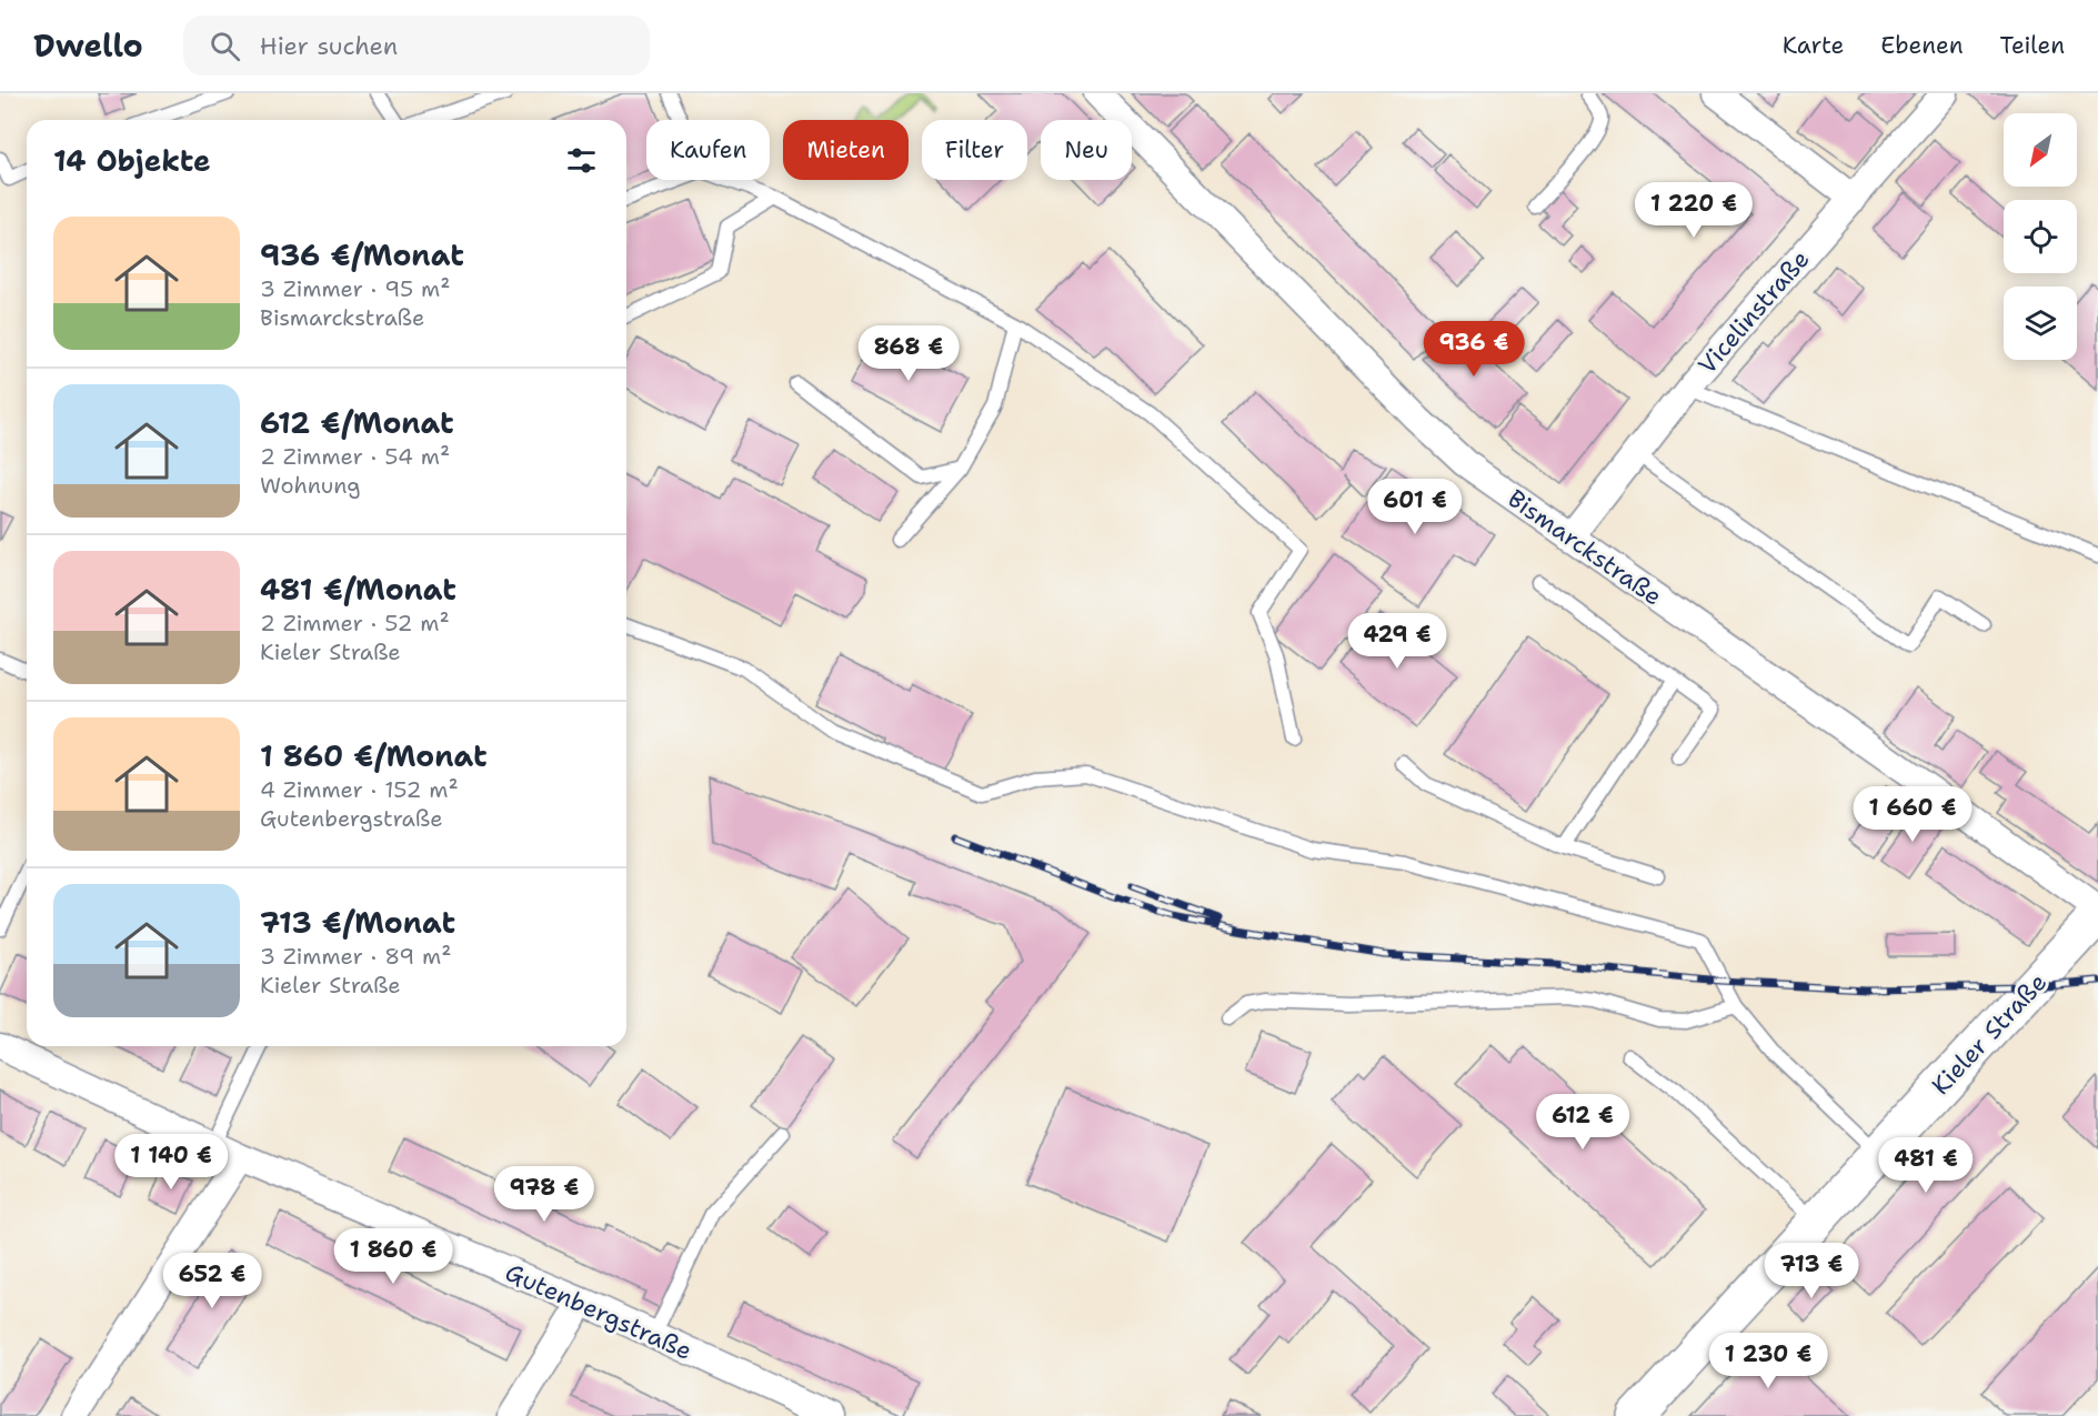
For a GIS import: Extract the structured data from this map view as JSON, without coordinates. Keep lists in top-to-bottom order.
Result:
{
  "streets": {
    "street": [
      "Vicelinstraße",
      "Bismarckstraße",
      "Kieler Straße",
      "Gutenbergstraße"
    ]
  },
  "crossings": [
    ["Vicelinstraße", "Bismarckstraße"]
  ],
  "north": "bottom left",
  "page": {
    "header": "Dwello",
    "search": "Hier suchen",
    "nav": ["Karte", "Ebenen", "Teilen"],
    "chip": [
      "Kaufen",
      "Mieten",
      "Filter",
      "Neu"
    ],
    "heading": "14 Objekte",
    "price": [
      "1 220 €",
      "936 €",
      "868 €",
      "601 €",
      "429 €",
      "1 660 €",
      "612 €",
      "1 140 €",
      "481 €",
      "978 €",
      "1 860 €",
      "713 €",
      "652 €",
      "1 230 €"
    ],
    "list": [
      {
        "name": "936 €/Monat",
        "note": "3 Zimmer · 95 m² · Bismarckstraße"
      },
      {
        "name": "612 €/Monat",
        "note": "2 Zimmer · 54 m² · Wohnung"
      },
      {
        "name": "481 €/Monat",
        "note": "2 Zimmer · 52 m² · Kieler Straße"
      },
      {
        "name": "1 860 €/Monat",
        "note": "4 Zimmer · 152 m² · Gutenbergstraße"
      },
      {
        "name": "713 €/Monat",
        "note": "3 Zimmer · 89 m² · Kieler Straße"
      }
    ]
  }
}
